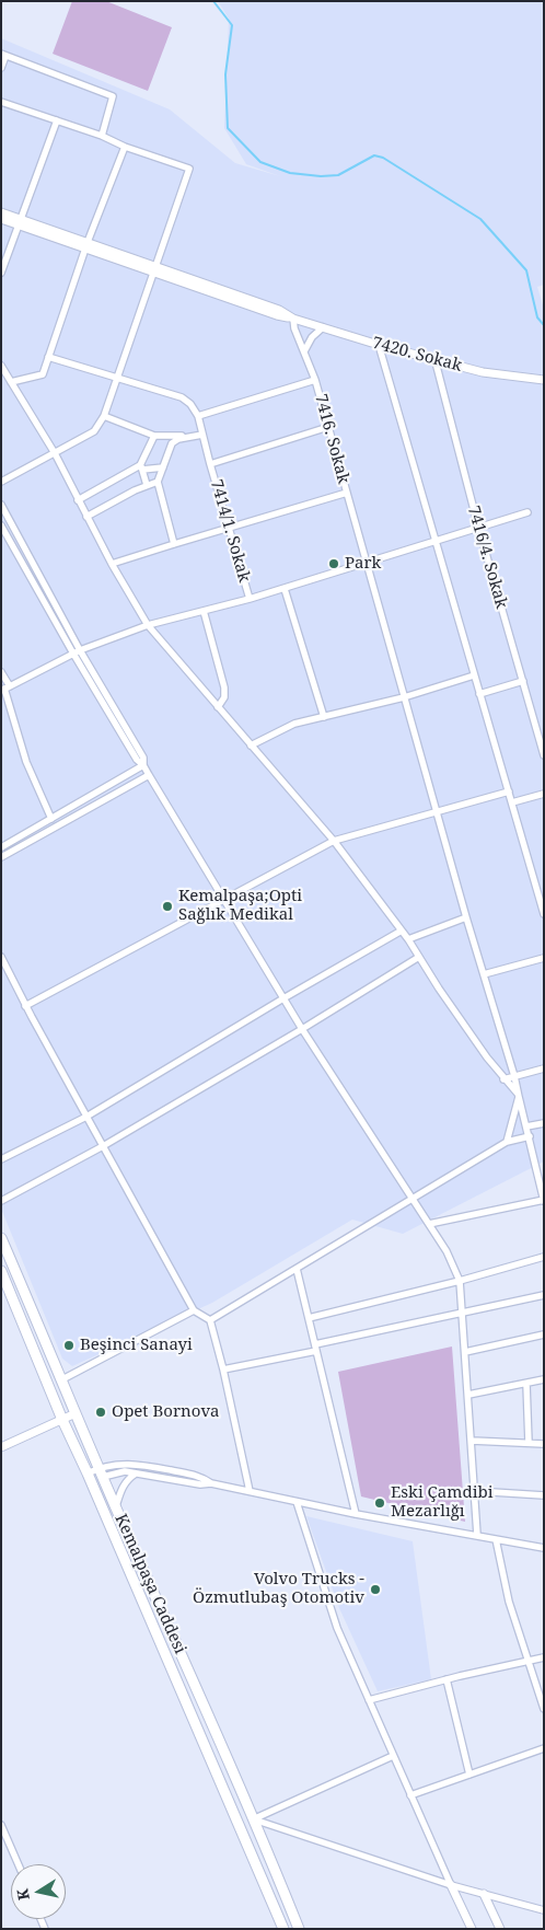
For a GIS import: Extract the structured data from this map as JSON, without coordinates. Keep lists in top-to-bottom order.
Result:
{
  "streets": {
    "main road": ["Kemalpaşa Caddesi"],
    "street": [
      "7420. Sokak",
      "7416. Sokak",
      "7414/1. Sokak",
      "7416/4. Sokak"
    ]
  },
  "crossings": [
    ["7420. Sokak", "7416. Sokak"],
    ["7420. Sokak", "7416/4. Sokak"]
  ],
  "places": [
    "Park",
    "Kemalpaşa;Opti Sağlık Medikal",
    "Beşinci Sanayi",
    "Opet Bornova",
    "Eski Çamdibi Mezarlığı",
    "Volvo Trucks - Özmutlubaş Otomotiv"
  ],
  "north": "left"
}
